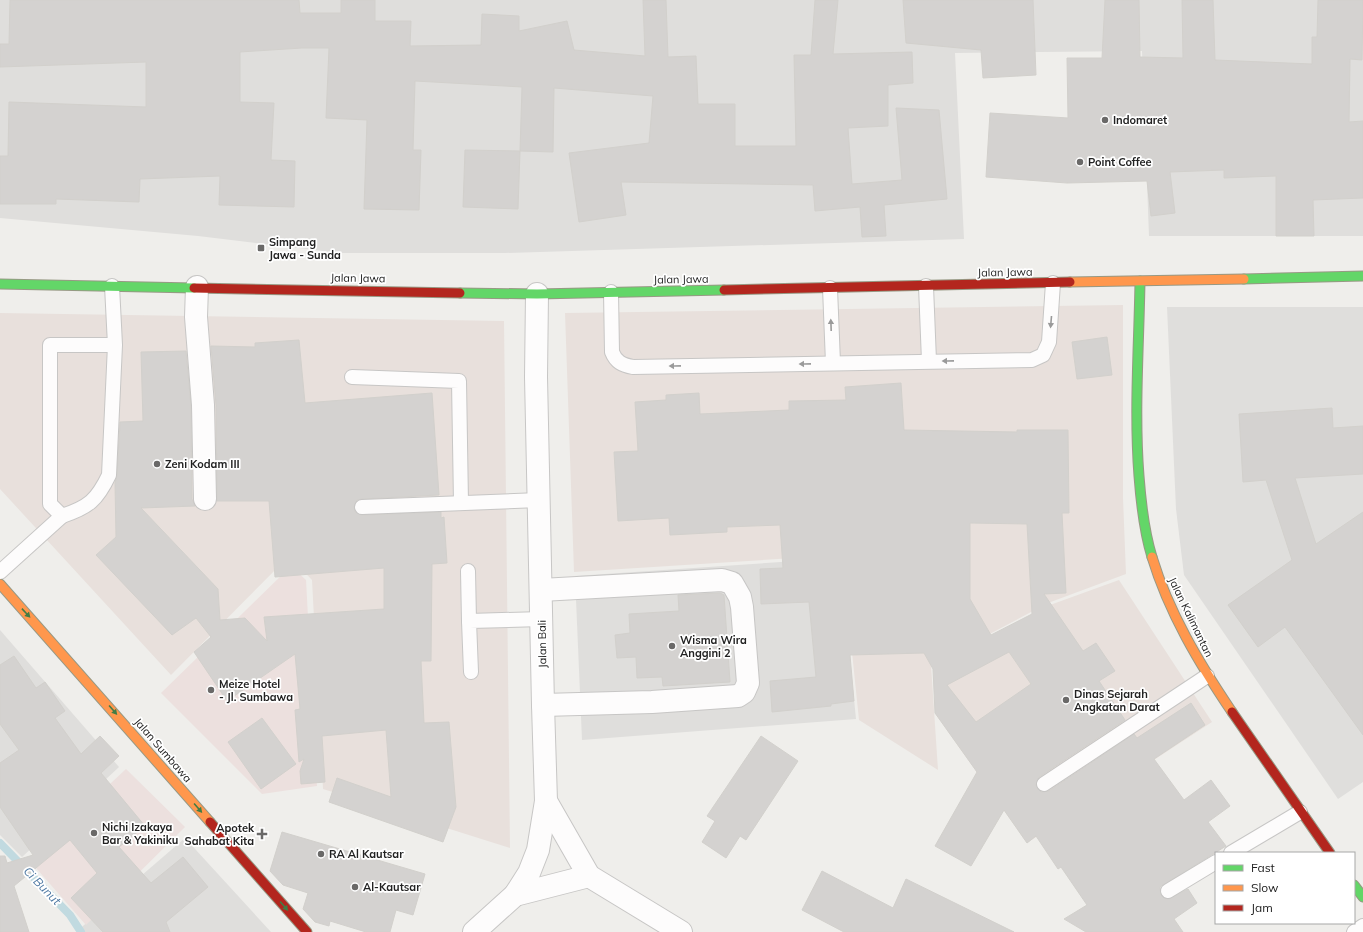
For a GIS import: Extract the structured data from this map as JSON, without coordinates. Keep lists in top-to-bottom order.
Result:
{
  "streets": {
    "street": [
      "Jalan Jawa",
      "Jalan Kalimantan",
      "Jalan Bali",
      "Jalan Sumbawa"
    ]
  },
  "crossings": [
    ["Jalan Jawa", "Jalan Kalimantan"],
    ["Jalan Jawa", "Jalan Bali"]
  ],
  "one_way": ["Jalan Sumbawa"],
  "water": ["Ci Bunut"],
  "places": {
    "other": [
      "Indomaret",
      "Point Coffee",
      "Zeni Kodam III",
      "Wisma Wira Anggini 2",
      "Meize Hotel - Jl. Sumbawa",
      "Dinas Sejarah Angkatan Darat",
      "Nichi Izakaya Bar & Yakiniku",
      "RA Al Kautsar",
      "Al-Kautsar"
    ],
    "transit": ["Simpang Jawa - Sunda"],
    "health": ["Apotek Sahabat Kita"]
  },
  "legend": ["Fast", "Slow", "Jam"]
}
